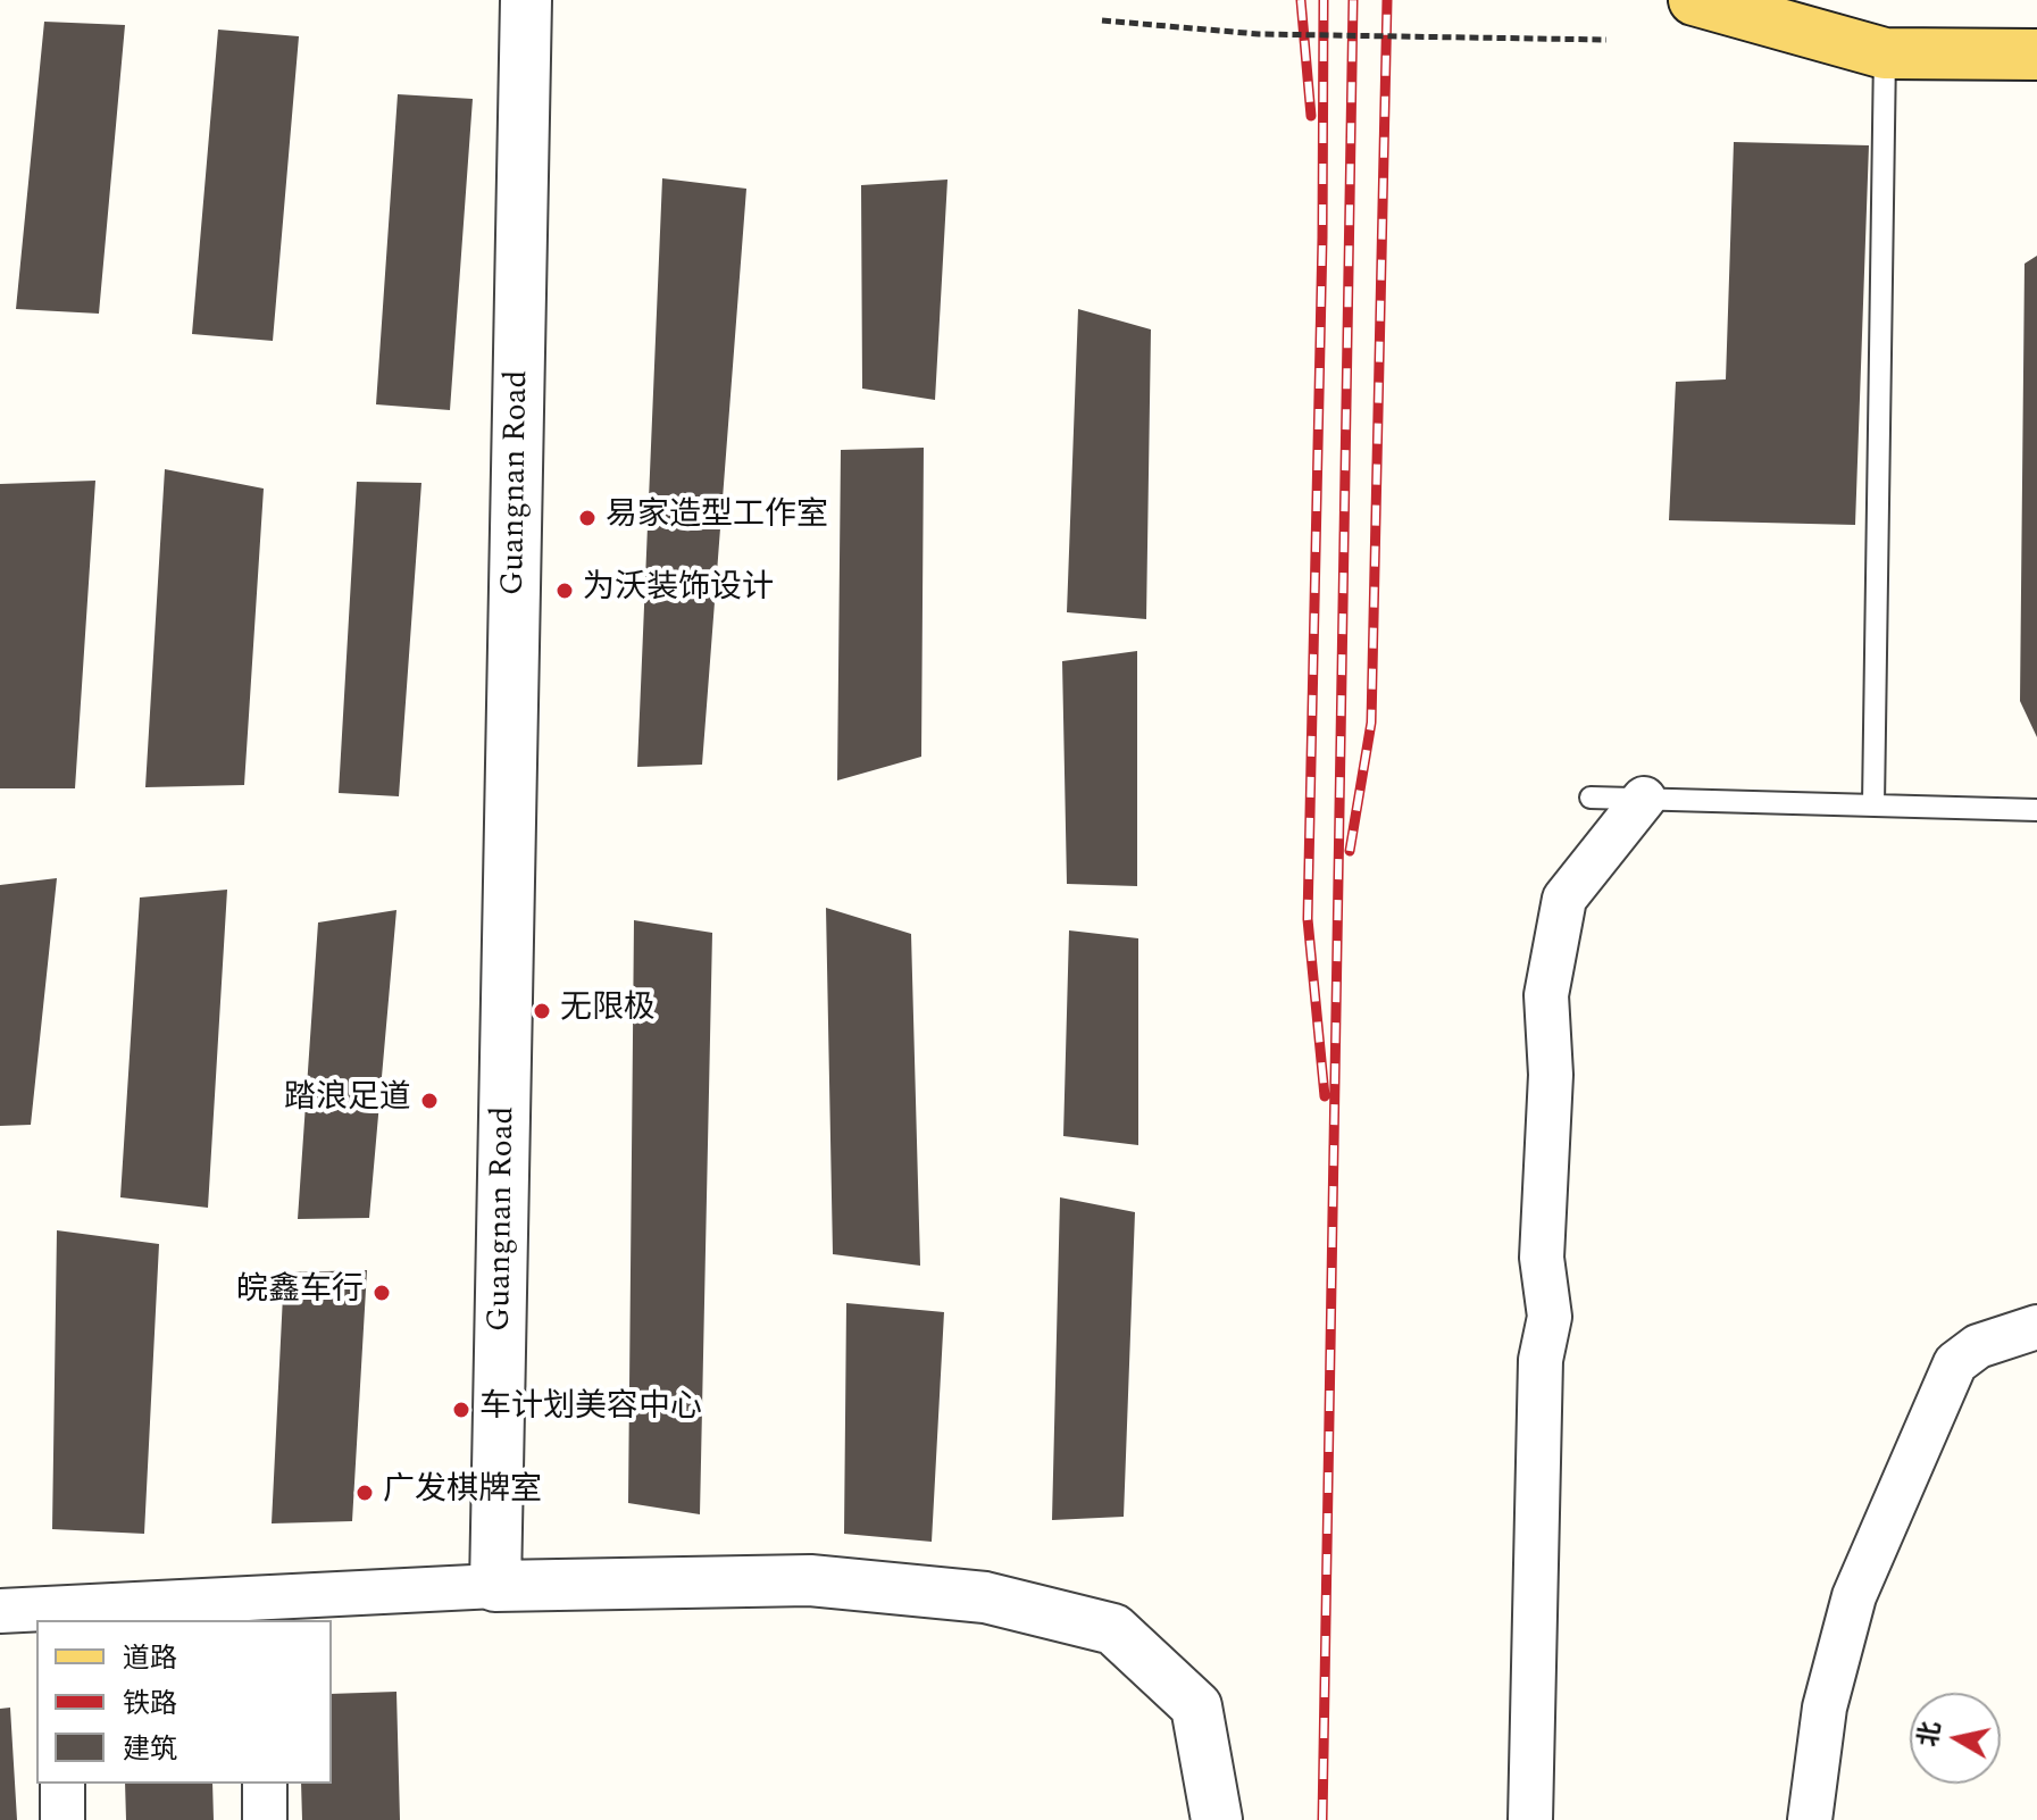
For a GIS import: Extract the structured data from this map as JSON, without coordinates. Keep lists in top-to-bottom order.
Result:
{
  "streets": {
    "street": ["Guangnan Road"]
  },
  "places": [
    "易家造型工作室",
    "为沃装饰设计",
    "无限极",
    "踏浪足道",
    "皖鑫车行",
    "车计划美容中心",
    "广发棋牌室"
  ],
  "legend": ["道路", "铁路", "建筑"],
  "north": "left"
}
